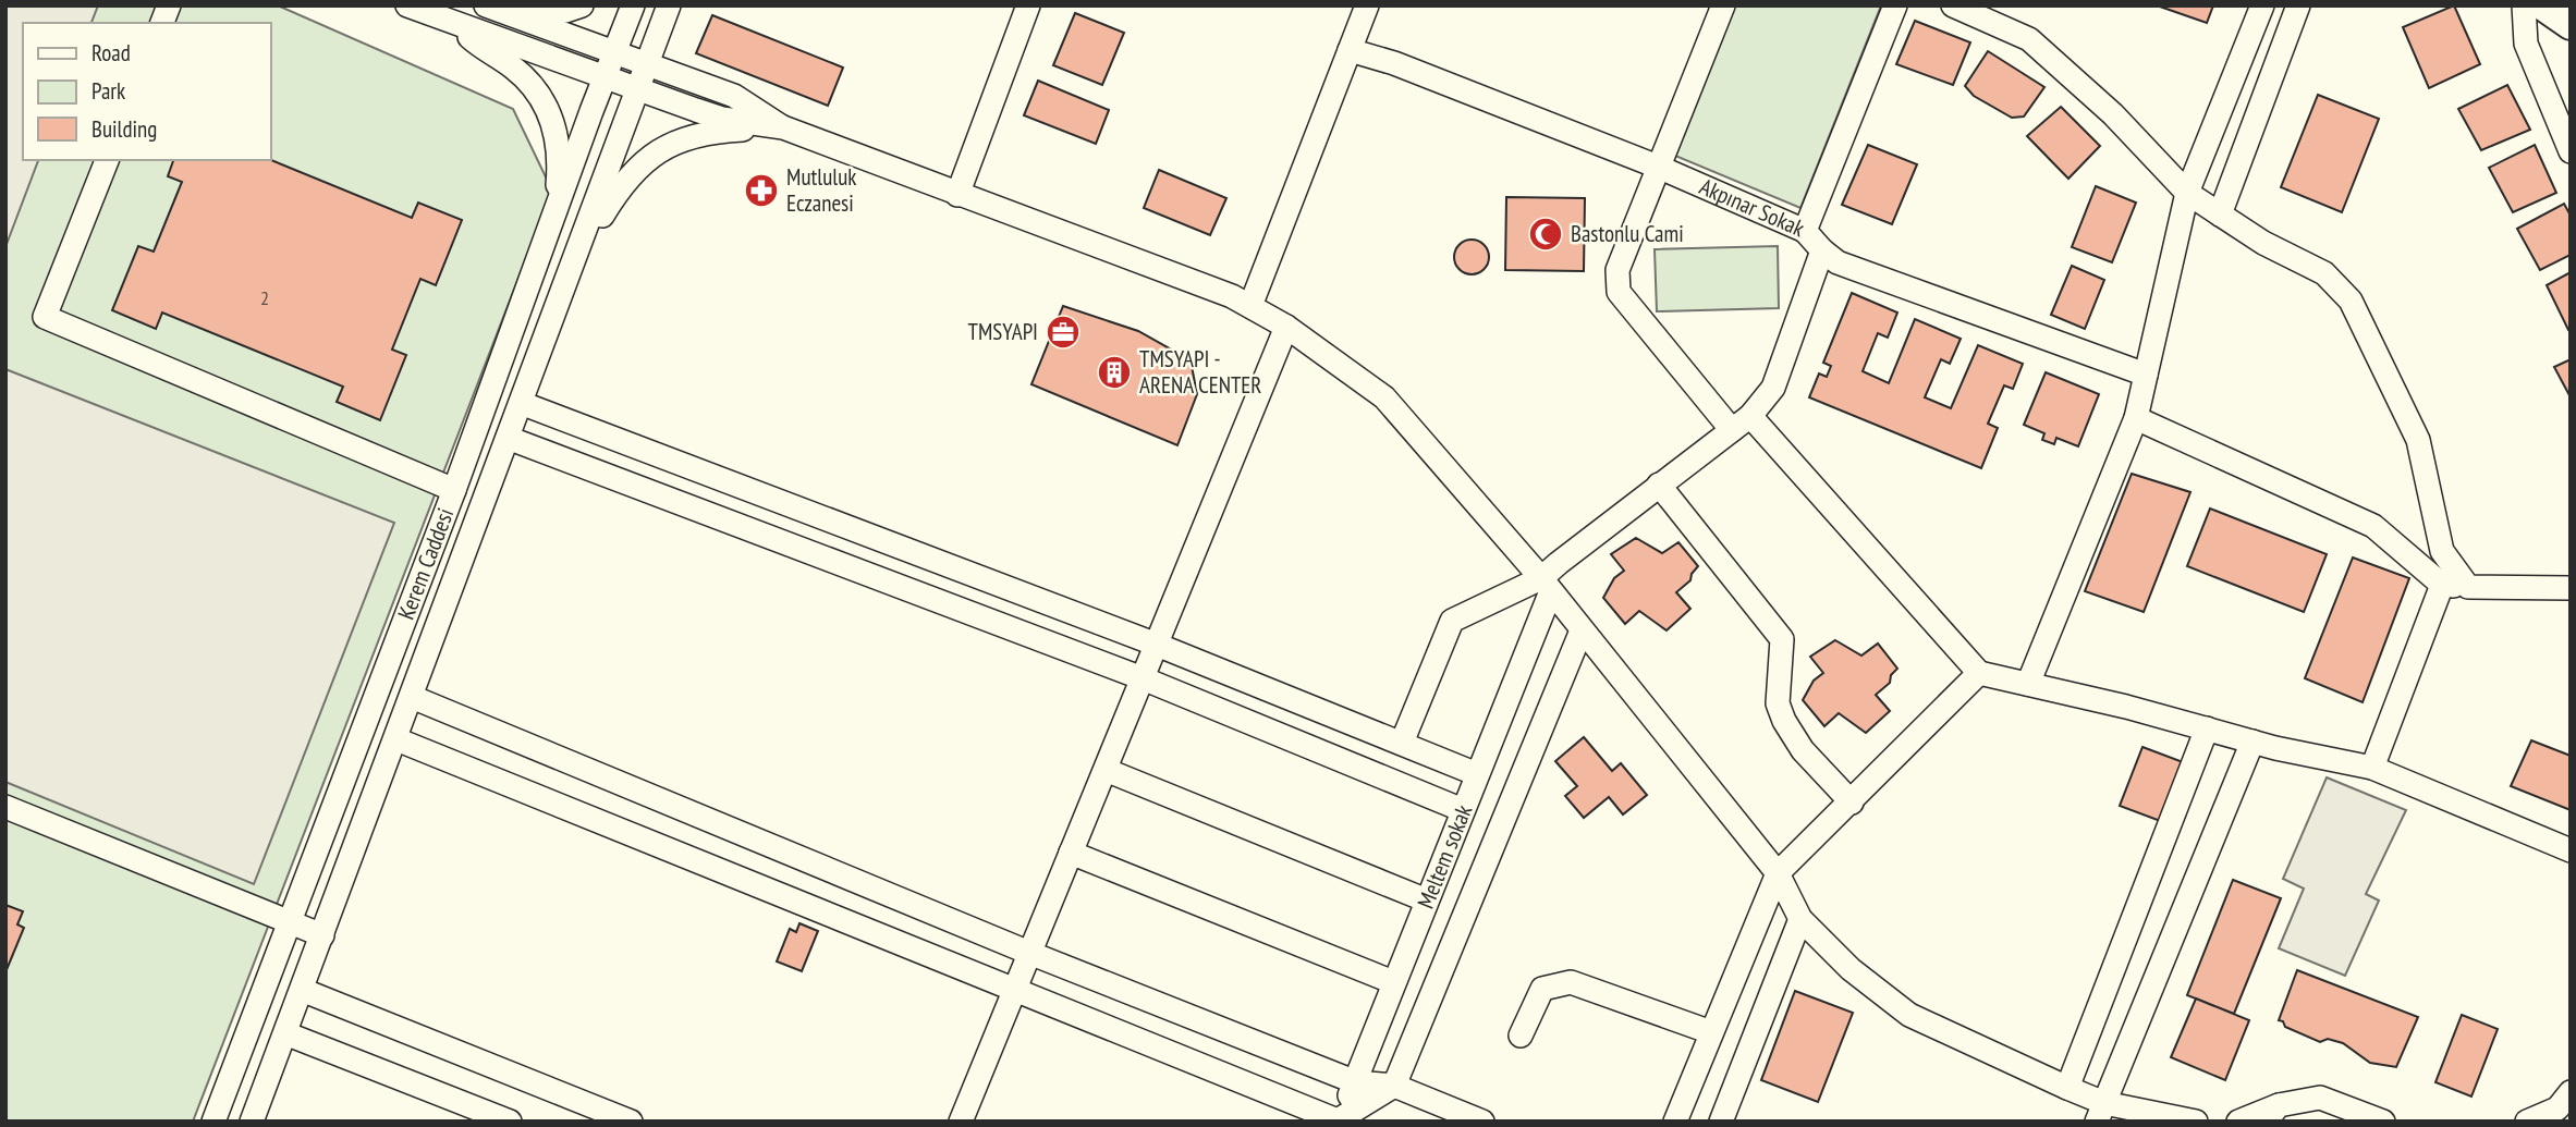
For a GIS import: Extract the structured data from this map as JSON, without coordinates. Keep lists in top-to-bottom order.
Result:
{
  "streets": {
    "street": ["Akpınar Sokak", "Kerem Caddesi", "Meltem sokak"]
  },
  "places": {
    "pharmacy": ["Mutluluk Eczanesi"],
    "mosque": ["Bastonlu Cami"],
    "office": ["TMSYAPI"],
    "building": ["TMSYAPI - ARENA CENTER"]
  },
  "house_numbers": ["2"],
  "legend": ["Road", "Park", "Building"]
}
